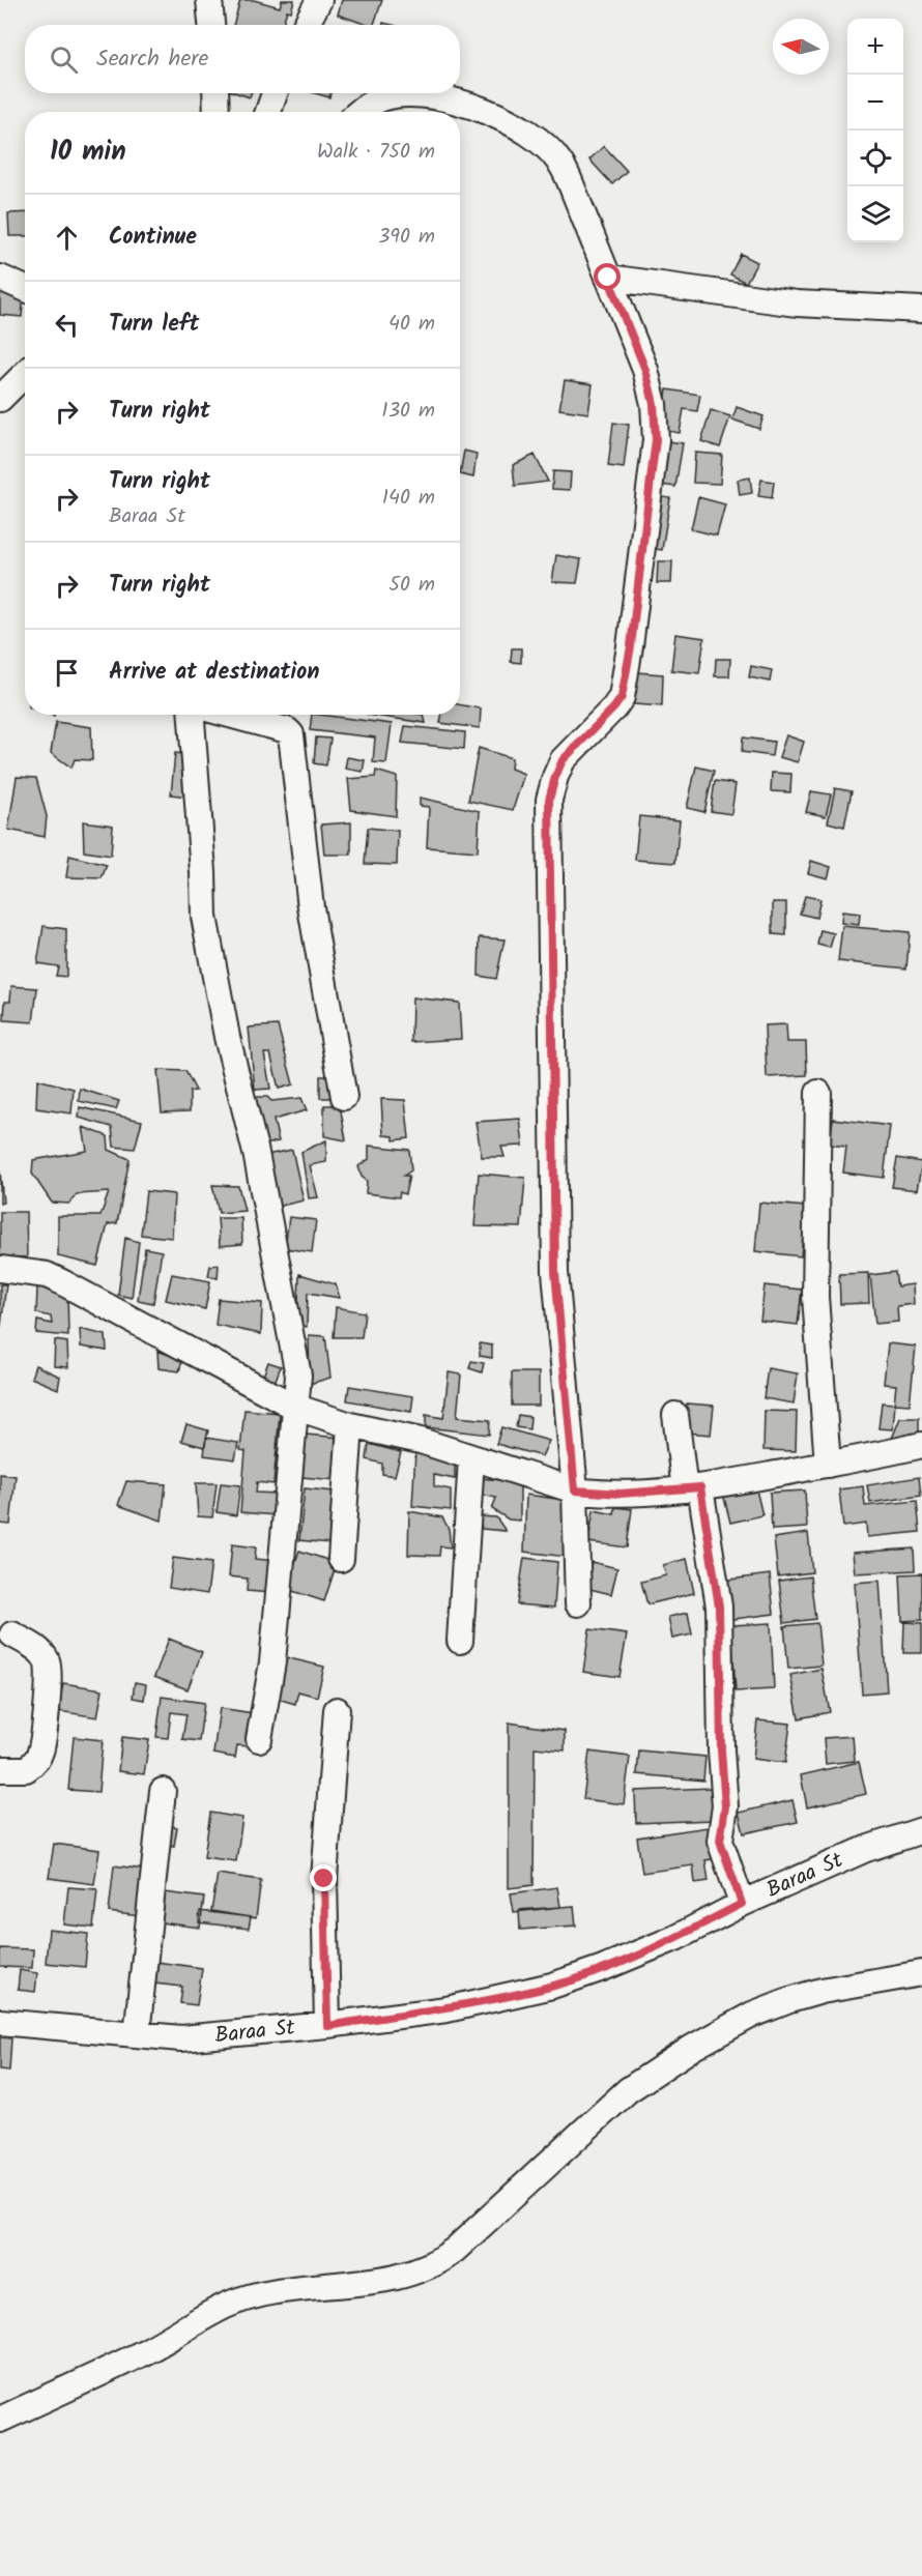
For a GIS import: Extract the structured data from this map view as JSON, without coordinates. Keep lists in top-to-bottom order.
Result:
{
  "streets": {
    "street": ["Baraa St"]
  },
  "north": "left",
  "page": {
    "map_buttons": ["+", "−"],
    "search": "Search here",
    "heading": ["10 min", "Walk · 750 m"],
    "list": [
      ["Continue", "390 m"],
      ["Turn left", "40 m"],
      ["Turn right", "130 m"],
      ["Turn right", "Baraa St", "140 m"],
      ["Turn right", "50 m"],
      "Arrive at destination"
    ]
  }
}
